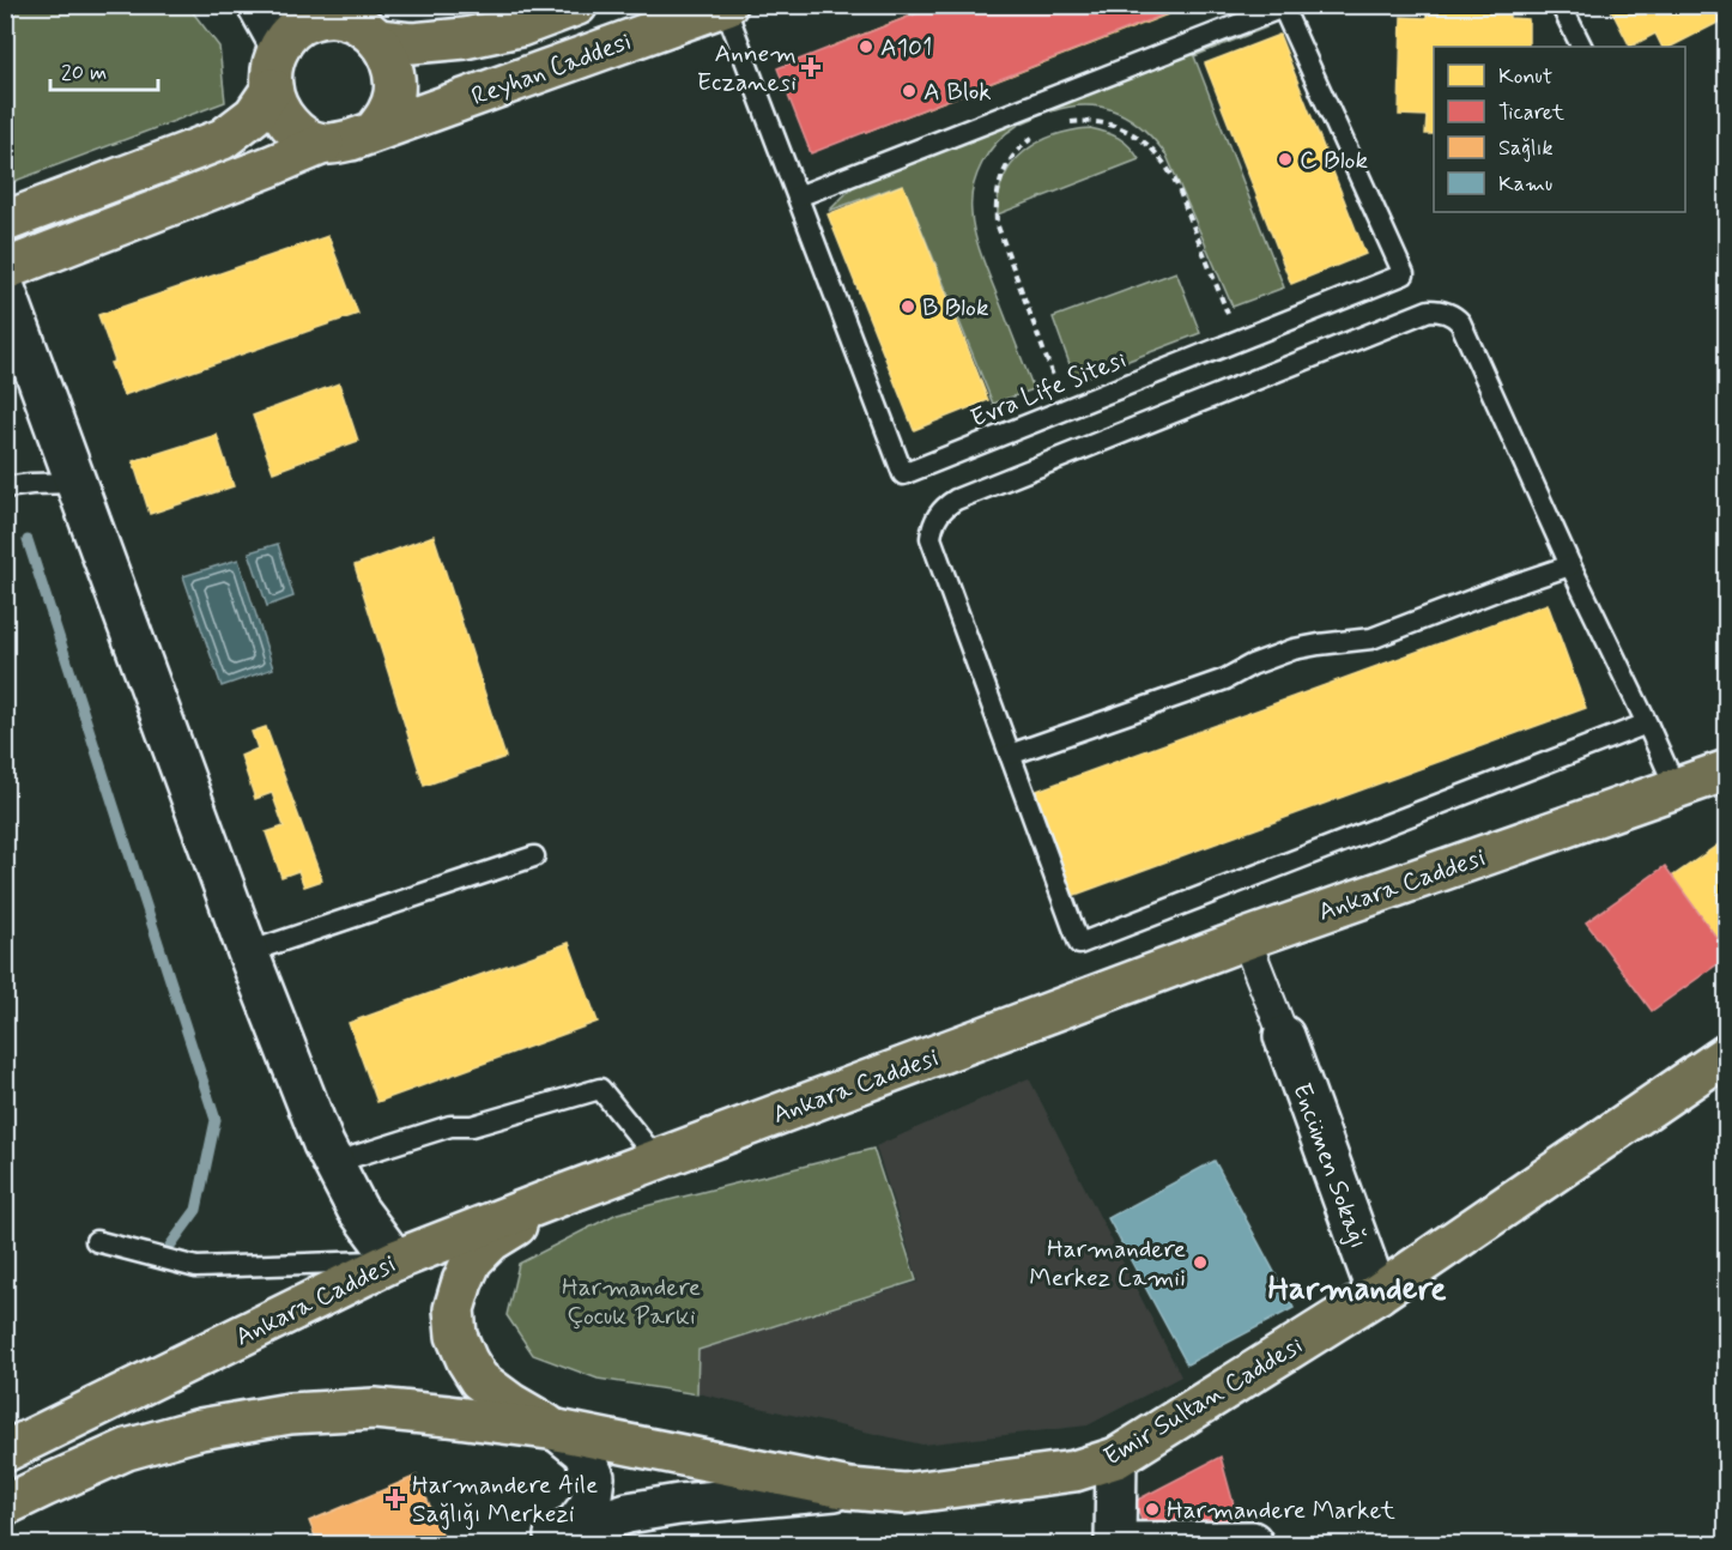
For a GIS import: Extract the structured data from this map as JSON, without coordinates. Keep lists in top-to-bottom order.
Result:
{
  "streets": {
    "main road": ["Reyhan Caddesi", "Ankara Caddesi", "Emir Sultan Caddesi"],
    "street": ["Encümen Sokağı"],
    "lane": ["Evra Life Sitesi"]
  },
  "crossings": [
    ["Reyhan Caddesi", "Evra Life Sitesi"],
    ["Encümen Sokağı", "Emir Sultan Caddesi"]
  ],
  "districts": ["Harmandere"],
  "parks": ["Harmandere Çocuk Parki"],
  "places": {
    "other": [
      "A101",
      "A Blok",
      "C Blok",
      "B Blok",
      "Harmandere Merkez Camii",
      "Harmandere Market"
    ],
    "health": ["Annem Eczanesi", "Harmandere Aile Sağlığı Merkezi"]
  },
  "legend": [
    "Konut",
    "Ticaret",
    "Sağlık",
    "Kamu"
  ],
  "scale_bar": "20 m"
}
